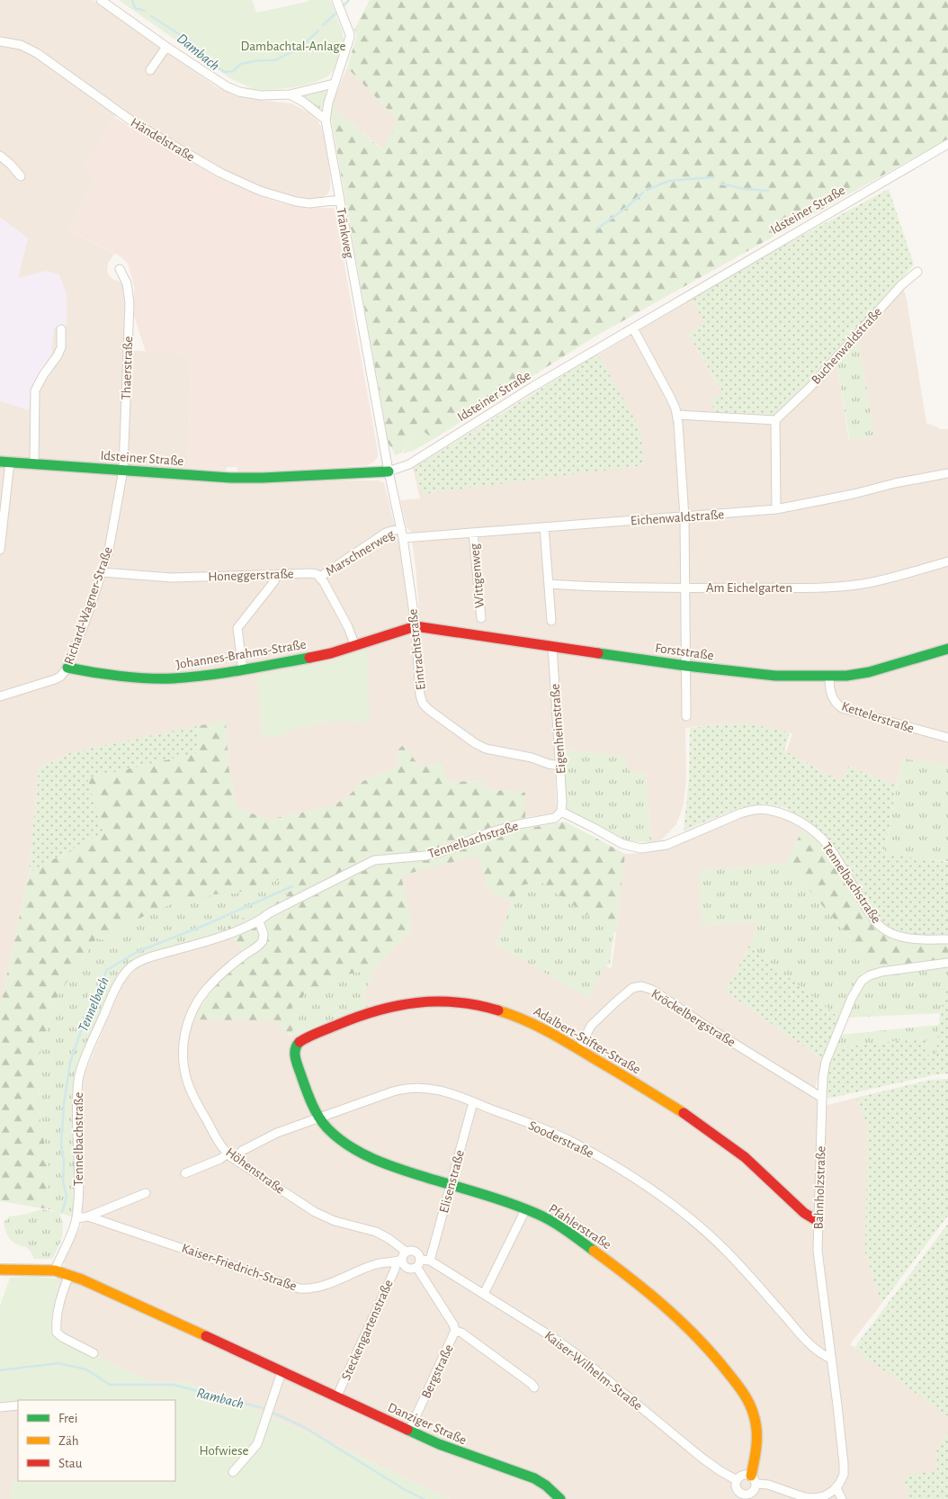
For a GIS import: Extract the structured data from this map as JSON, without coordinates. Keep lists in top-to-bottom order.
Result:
{
  "streets": {
    "street": [
      "Händelstraße",
      "Idsteiner Straße",
      "Tränkweg",
      "Buchenwaldstraße",
      "Thaerstraße",
      "Eichenwaldstraße",
      "Marschnerweg",
      "Honeggerstraße",
      "Wittgenweg",
      "Am Eichelgarten",
      "Richard-Wagner-Straße",
      "Eintrachtstraße",
      "Forststraße",
      "Johannes-Brahms-Straße",
      "Kettelerstraße",
      "Eigenheimstraße",
      "Tennelbachstraße",
      "Kröckelbergstraße",
      "Adalbert-Stifter-Straße",
      "Sooderstraße",
      "Höhenstraße",
      "Elisenstraße",
      "Bahnholzstraße",
      "Pfahlerstraße",
      "Kaiser-Friedrich-Straße",
      "Steckengartenstraße",
      "Kaiser-Wilhelm-Straße",
      "Bergstraße",
      "Danziger Straße"
    ]
  },
  "crossings": [
    ["Händelstraße", "Tränkweg"],
    ["Idsteiner Straße", "Tränkweg"],
    ["Idsteiner Straße", "Thaerstraße"],
    ["Idsteiner Straße", "Richard-Wagner-Straße"],
    ["Idsteiner Straße", "Eintrachtstraße"],
    ["Tränkweg", "Eintrachtstraße"],
    ["Thaerstraße", "Richard-Wagner-Straße"],
    ["Eichenwaldstraße", "Wittgenweg"],
    ["Eichenwaldstraße", "Eintrachtstraße"],
    ["Marschnerweg", "Honeggerstraße"],
    ["Marschnerweg", "Eintrachtstraße"],
    ["Honeggerstraße", "Richard-Wagner-Straße"],
    ["Richard-Wagner-Straße", "Johannes-Brahms-Straße"],
    ["Eintrachtstraße", "Forststraße"],
    ["Eintrachtstraße", "Johannes-Brahms-Straße"],
    ["Eintrachtstraße", "Eigenheimstraße"],
    ["Forststraße", "Johannes-Brahms-Straße"],
    ["Forststraße", "Kettelerstraße"],
    ["Forststraße", "Eigenheimstraße"],
    ["Eigenheimstraße", "Tennelbachstraße"],
    ["Tennelbachstraße", "Höhenstraße"],
    ["Tennelbachstraße", "Kaiser-Friedrich-Straße"],
    ["Tennelbachstraße", "Danziger Straße"],
    ["Kröckelbergstraße", "Adalbert-Stifter-Straße"],
    ["Kröckelbergstraße", "Bahnholzstraße"],
    ["Adalbert-Stifter-Straße", "Bahnholzstraße"],
    ["Adalbert-Stifter-Straße", "Pfahlerstraße"],
    ["Sooderstraße", "Höhenstraße"],
    ["Sooderstraße", "Elisenstraße"],
    ["Sooderstraße", "Bahnholzstraße"],
    ["Sooderstraße", "Pfahlerstraße"],
    ["Höhenstraße", "Kaiser-Friedrich-Straße"],
    ["Höhenstraße", "Steckengartenstraße"],
    ["Höhenstraße", "Kaiser-Wilhelm-Straße"],
    ["Höhenstraße", "Bergstraße"],
    ["Elisenstraße", "Pfahlerstraße"],
    ["Elisenstraße", "Kaiser-Wilhelm-Straße"],
    ["Pfahlerstraße", "Kaiser-Wilhelm-Straße"],
    ["Kaiser-Friedrich-Straße", "Steckengartenstraße"],
    ["Kaiser-Friedrich-Straße", "Kaiser-Wilhelm-Straße"],
    ["Kaiser-Friedrich-Straße", "Bergstraße"],
    ["Steckengartenstraße", "Kaiser-Wilhelm-Straße"],
    ["Steckengartenstraße", "Bergstraße"],
    ["Steckengartenstraße", "Danziger Straße"],
    ["Kaiser-Wilhelm-Straße", "Bergstraße"],
    ["Bergstraße", "Danziger Straße"]
  ],
  "water": ["Dambach", "Tennelbach", "Rambach"],
  "parks": ["Dambachtal-Anlage", "Hofwiese"],
  "legend": ["Frei", "Zäh", "Stau"]
}
